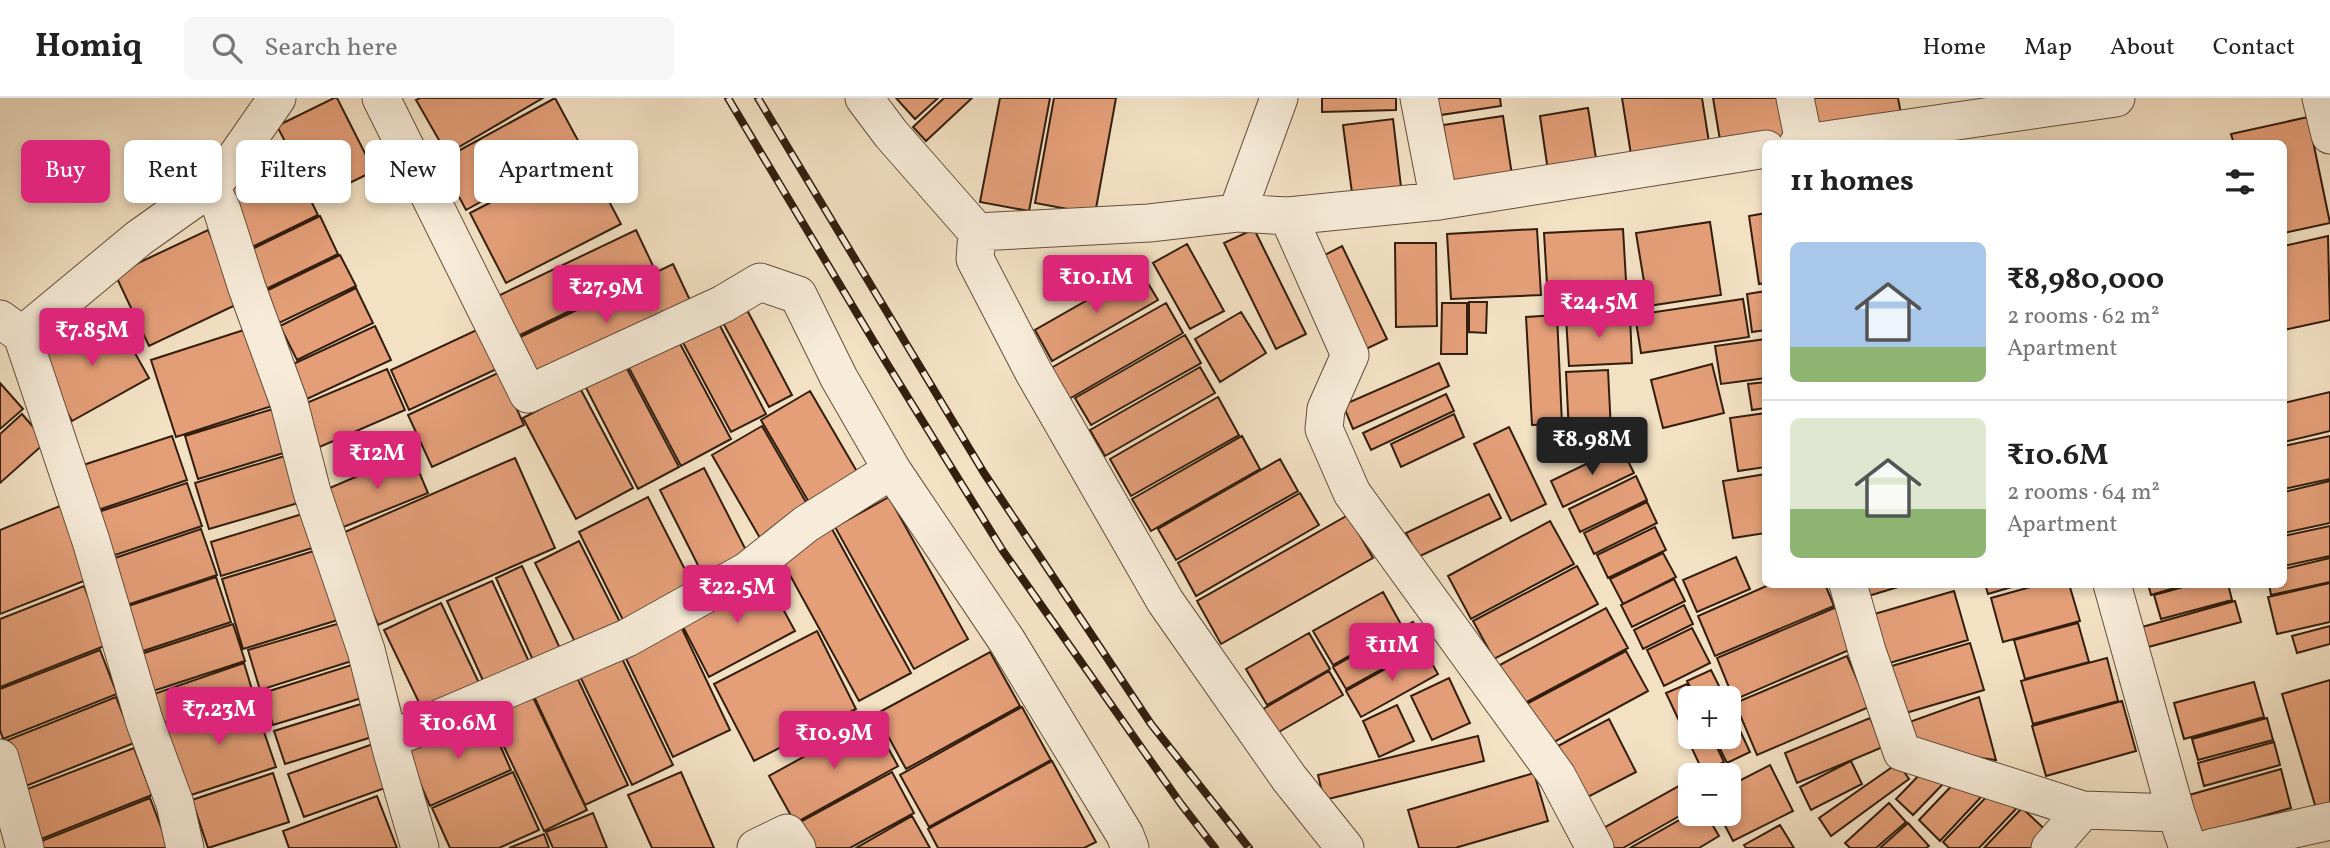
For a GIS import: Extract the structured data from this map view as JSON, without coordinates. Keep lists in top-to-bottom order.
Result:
{
  "page": {
    "header": "Homiq",
    "search": "Search here",
    "nav": [
      "Home",
      "Map",
      "About",
      "Contact"
    ],
    "chip": [
      "Buy",
      "Rent",
      "Filters",
      "New",
      "Apartment"
    ],
    "heading": "11 homes",
    "list": [
      {
        "name": "₹8,980,000",
        "note": "2 rooms · 62 m² · Apartment"
      },
      {
        "name": "₹10.6M",
        "note": "2 rooms · 64 m² · Apartment"
      }
    ],
    "price": [
      "₹10.1M",
      "₹27.9M",
      "₹24.5M",
      "₹7.85M",
      "₹8.98M",
      "₹12M",
      "₹22.5M",
      "₹11M",
      "₹7.23M",
      "₹10.6M",
      "₹10.9M"
    ],
    "map_buttons": ["+", "−"]
  }
}
